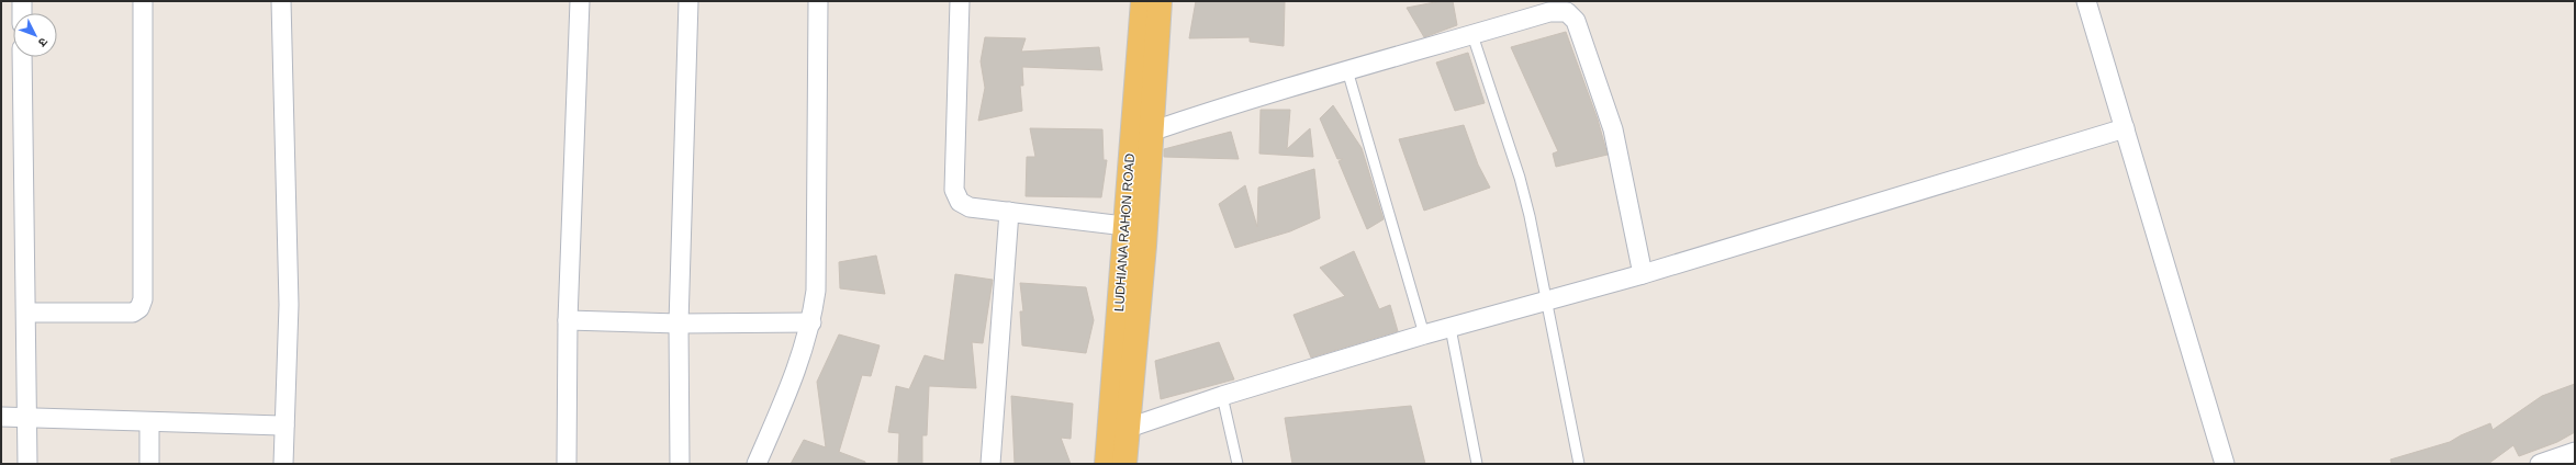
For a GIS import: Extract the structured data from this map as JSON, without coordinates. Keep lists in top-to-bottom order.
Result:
{
  "streets": {
    "main road": ["LUDHIANA RAHON ROAD"]
  },
  "north": "bottom right"
}
